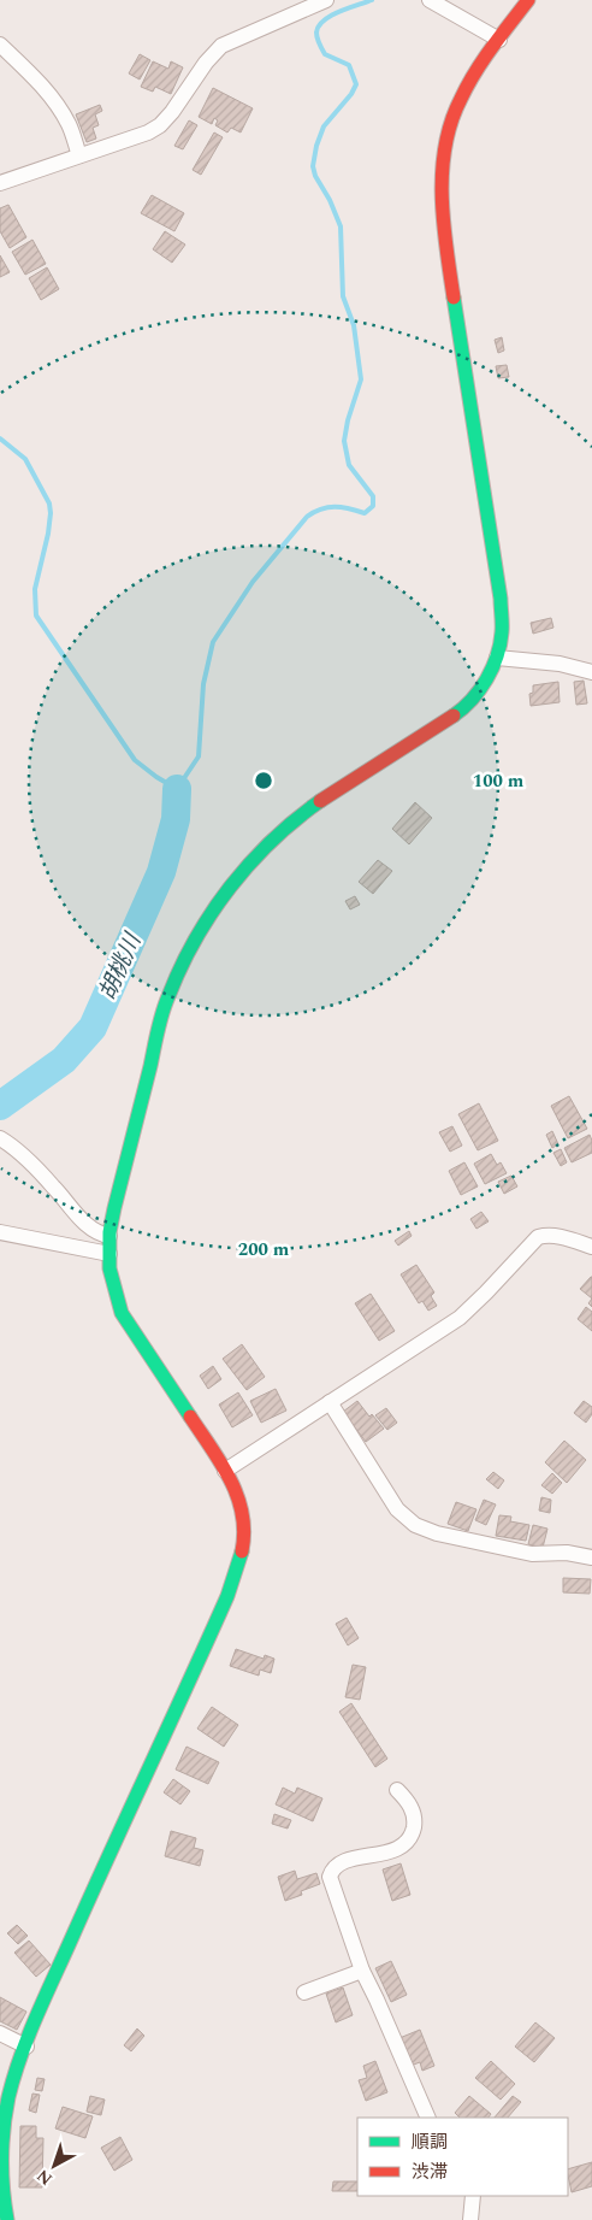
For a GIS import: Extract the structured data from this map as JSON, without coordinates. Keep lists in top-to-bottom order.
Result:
{
  "water": ["胡桃川"],
  "legend": ["順調", "渋滞"],
  "north": "bottom left",
  "rings": ["100 m", "200 m"]
}
